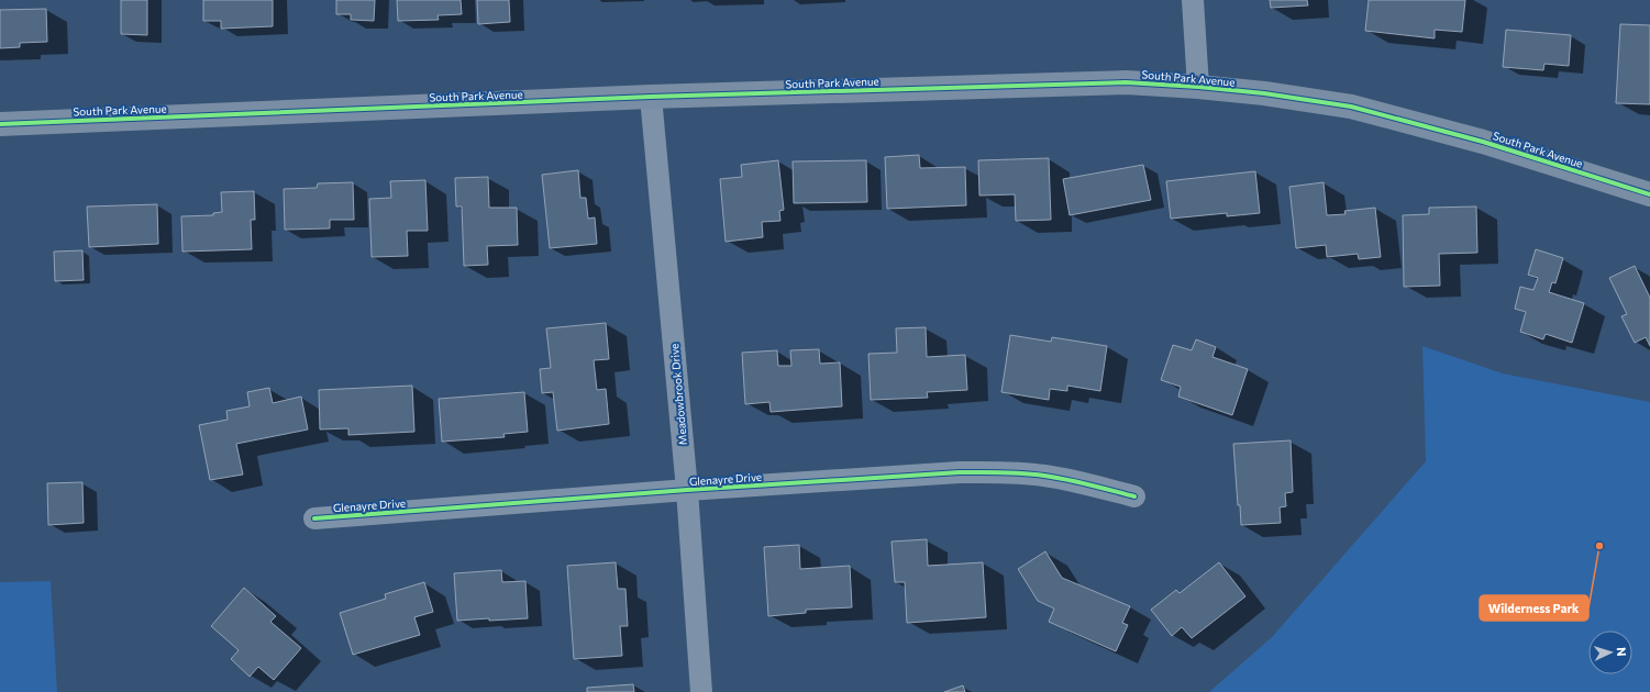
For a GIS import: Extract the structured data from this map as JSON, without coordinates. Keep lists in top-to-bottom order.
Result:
{
  "streets": {
    "main road": ["South Park Avenue"],
    "street": ["Meadowbrook Drive", "Glenayre Drive"]
  },
  "crossings": [
    ["South Park Avenue", "Meadowbrook Drive"],
    ["Meadowbrook Drive", "Glenayre Drive"]
  ],
  "places": ["Wilderness Park"],
  "north": "right"
}
